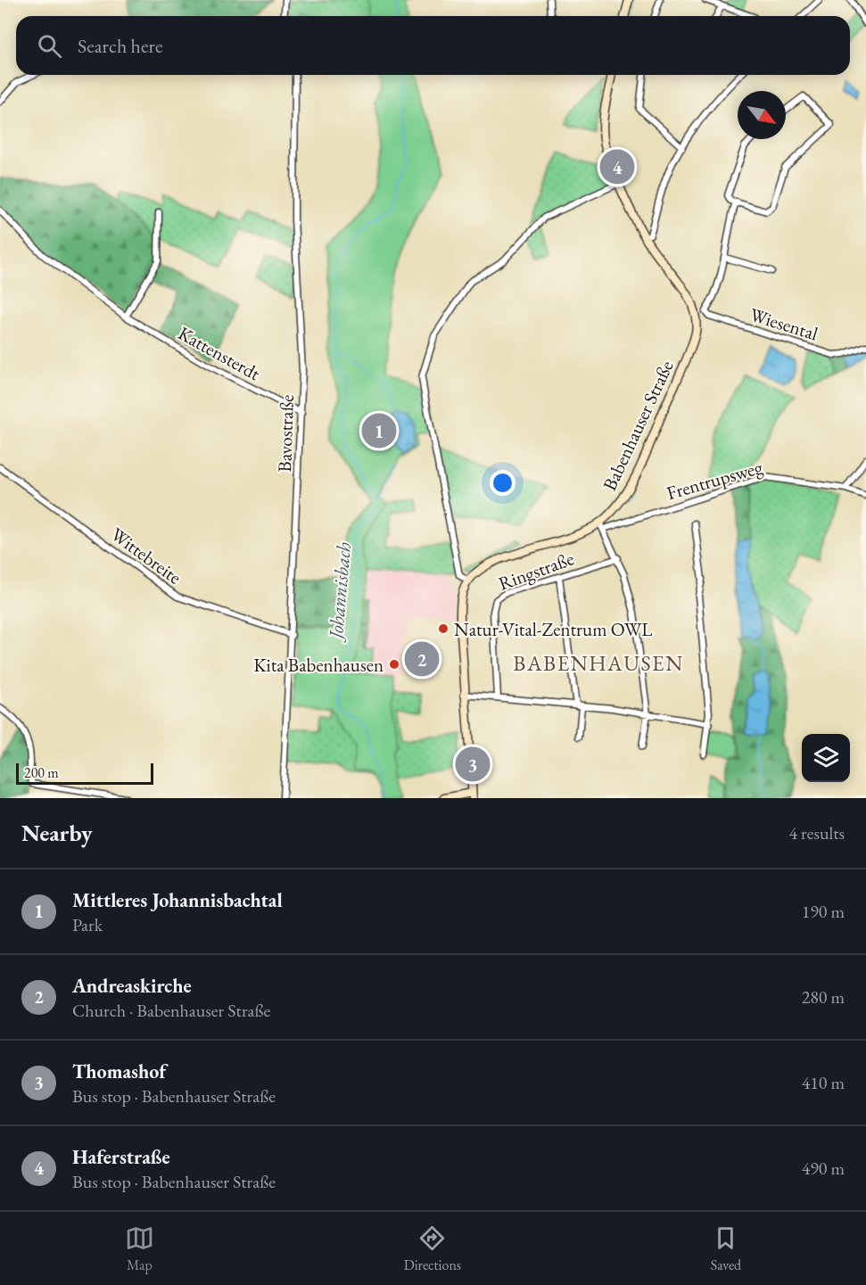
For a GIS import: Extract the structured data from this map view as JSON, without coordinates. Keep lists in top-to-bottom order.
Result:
{
  "streets": {
    "main road": ["Babenhauser Straße"],
    "street": [
      "Wiesental",
      "Kattensterdt",
      "Bavostraße",
      "Frentrupsweg",
      "Wittebreite",
      "Ringstraße"
    ]
  },
  "crossings": [
    ["Kattensterdt", "Bavostraße"],
    ["Babenhauser Straße", "Frentrupsweg"],
    ["Bavostraße", "Wittebreite"]
  ],
  "districts": ["BABENHAUSEN"],
  "water": ["Johannisbach"],
  "places": ["Natur-Vital-Zentrum OWL", "Kita Babenhausen"],
  "scale_bar": "200 m",
  "north": "bottom right",
  "page": {
    "search": "Search here",
    "pins": [
      "4",
      "1",
      "2",
      "3"
    ],
    "scale": "200 m",
    "heading": ["Nearby", "4 results"],
    "list": [
      {
        "mark": "1",
        "name": "Mittleres Johannisbachtal",
        "note": "Park",
        "value": "190 m"
      },
      {
        "mark": "2",
        "name": "Andreaskirche",
        "note": "Church · Babenhauser Straße",
        "value": "280 m"
      },
      {
        "mark": "3",
        "name": "Thomashof",
        "note": "Bus stop · Babenhauser Straße",
        "value": "410 m"
      },
      {
        "mark": "4",
        "name": "Haferstraße",
        "note": "Bus stop · Babenhauser Straße",
        "value": "490 m"
      }
    ],
    "nav": ["Map", "Directions", "Saved"]
  }
}
